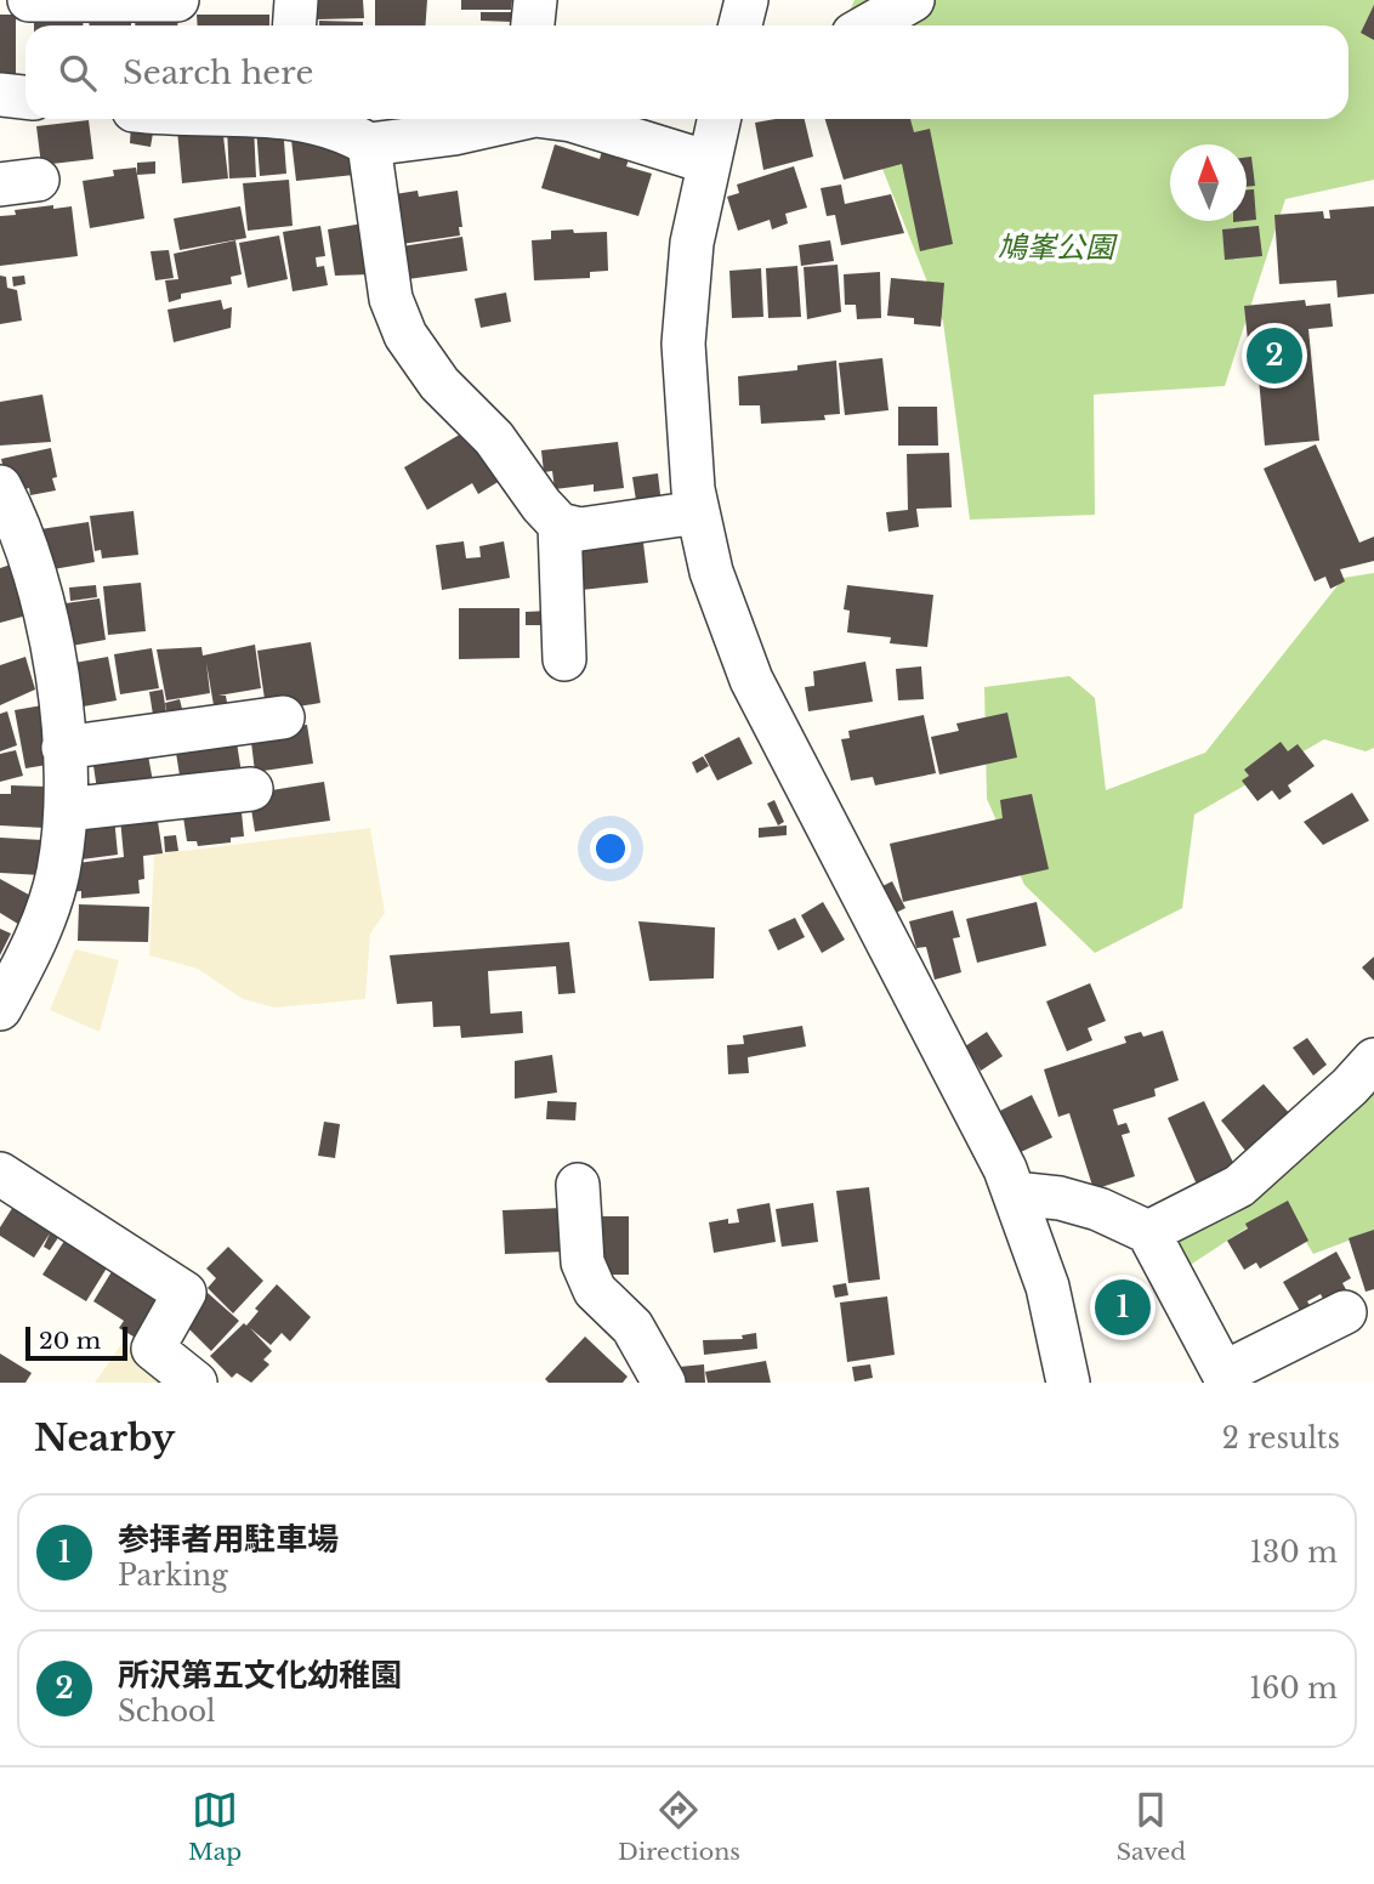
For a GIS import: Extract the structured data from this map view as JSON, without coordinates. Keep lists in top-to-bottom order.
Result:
{
  "parks": ["鳩峯公園"],
  "scale_bar": "20 m",
  "north": "top",
  "page": {
    "search": "Search here",
    "pins": ["2", "1"],
    "scale": "20 m",
    "heading": ["Nearby", "2 results"],
    "list": [
      {
        "mark": "1",
        "name": "参拝者用駐車場",
        "note": "Parking",
        "value": "130 m"
      },
      {
        "mark": "2",
        "name": "所沢第五文化幼稚園",
        "note": "School",
        "value": "160 m"
      }
    ],
    "nav": ["Map", "Directions", "Saved"]
  }
}
